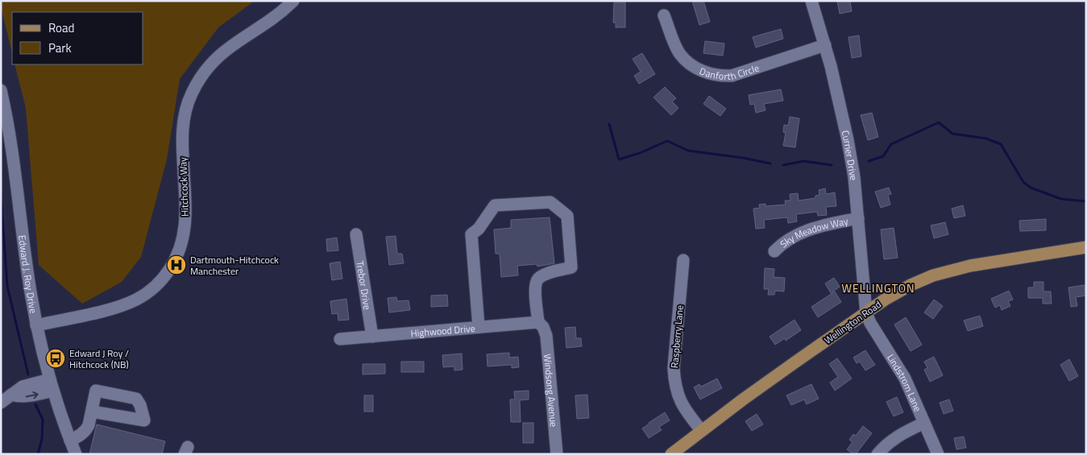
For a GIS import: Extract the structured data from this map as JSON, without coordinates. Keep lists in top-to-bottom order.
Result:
{
  "streets": {
    "main road": ["Wellington Road"],
    "street": [
      "Danforth Circle",
      "Currier Drive",
      "Hitchcock Way",
      "Sky Meadow Way",
      "Edward J. Roy Drive",
      "Trebor Drive",
      "Highwood Drive",
      "Raspberry Lane",
      "Lindstrom Lane",
      "Windsong Avenue"
    ]
  },
  "crossings": [
    ["Danforth Circle", "Currier Drive"],
    ["Currier Drive", "Sky Meadow Way"],
    ["Currier Drive", "Wellington Road"],
    ["Currier Drive", "Lindstrom Lane"],
    ["Hitchcock Way", "Edward J. Roy Drive"],
    ["Trebor Drive", "Highwood Drive"],
    ["Wellington Road", "Raspberry Lane"],
    ["Wellington Road", "Lindstrom Lane"],
    ["Highwood Drive", "Windsong Avenue"]
  ],
  "districts": ["WELLINGTON"],
  "places": {
    "hospital": ["Dartmouth-Hitchcock Manchester"],
    "bus stop": ["Edward J Roy / Hitchcock (NB)"]
  },
  "legend": ["Road", "Park"]
}
